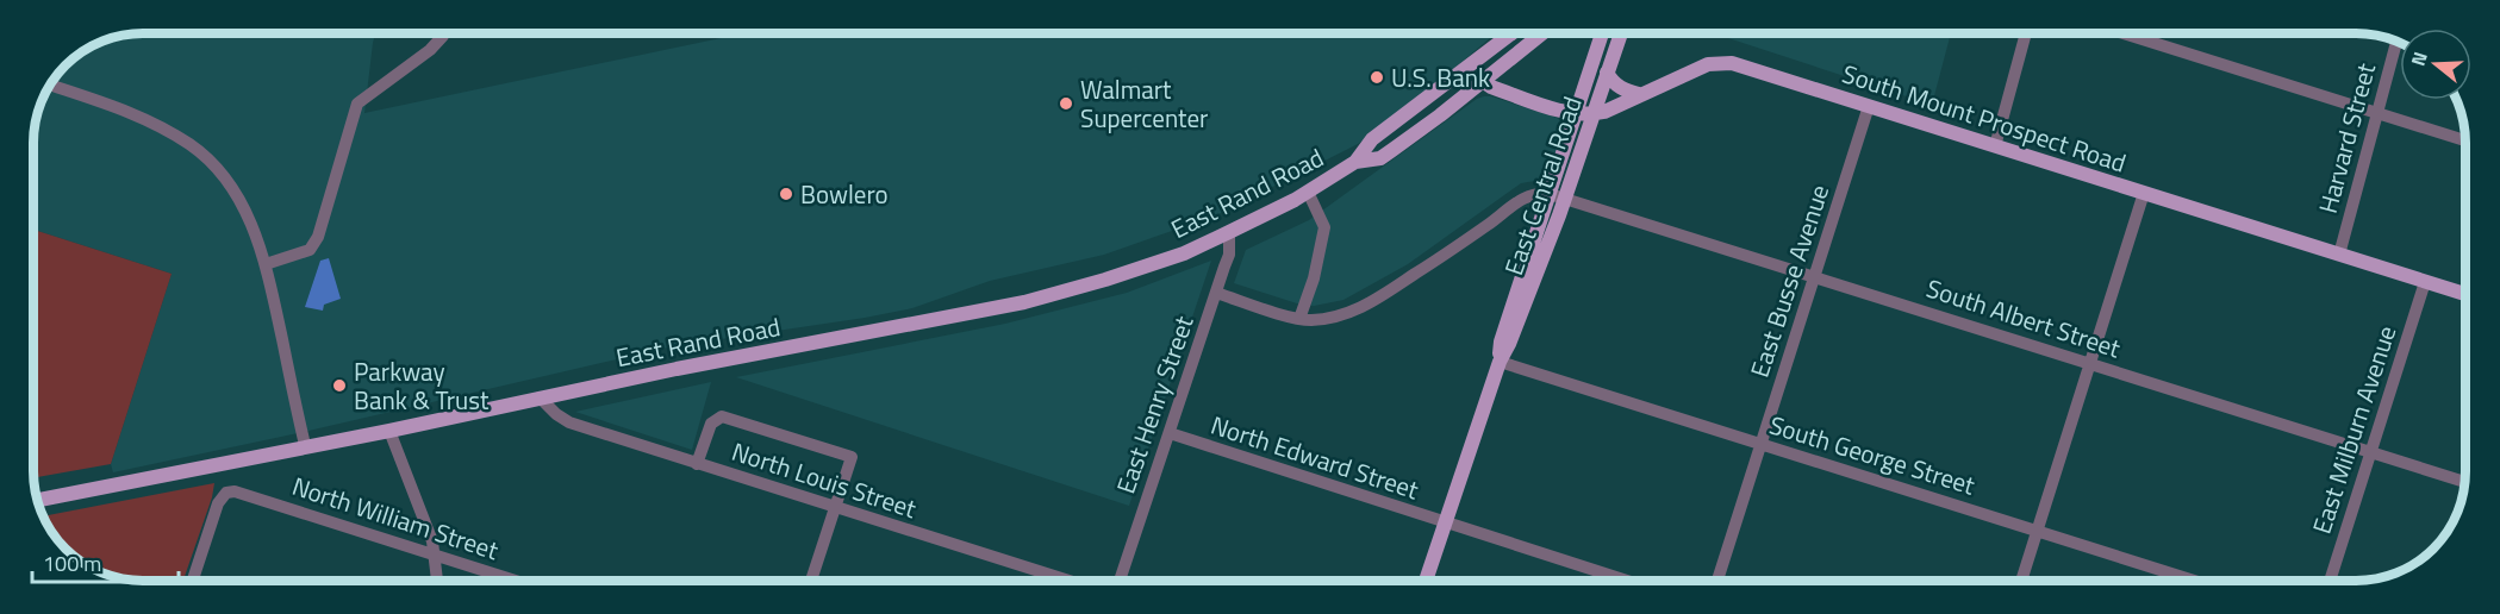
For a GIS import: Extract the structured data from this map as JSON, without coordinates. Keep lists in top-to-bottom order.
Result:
{
  "streets": {
    "main road": ["South Mount Prospect Road", "East Central Road", "East Rand Road"],
    "street": [
      "Harvard Street",
      "East Busse Avenue",
      "South Albert Street",
      "East Henry Street",
      "East Milburn Avenue",
      "South George Street",
      "North Edward Street",
      "North Louis Street",
      "North William Street"
    ]
  },
  "crossings": [
    ["South Mount Prospect Road", "Harvard Street"],
    ["South Mount Prospect Road", "East Central Road"],
    ["South Mount Prospect Road", "East Rand Road"],
    ["South Mount Prospect Road", "East Busse Avenue"],
    ["South Mount Prospect Road", "East Milburn Avenue"],
    ["East Central Road", "South Albert Street"],
    ["East Central Road", "South George Street"],
    ["East Central Road", "North Edward Street"],
    ["East Rand Road", "East Henry Street"],
    ["East Rand Road", "North Louis Street"],
    ["East Busse Avenue", "South Albert Street"],
    ["East Busse Avenue", "South George Street"],
    ["South Albert Street", "East Milburn Avenue"],
    ["East Henry Street", "North Edward Street"]
  ],
  "places": [
    "U.S. Bank",
    "Walmart Supercenter",
    "Bowlero",
    "Parkway Bank & Trust"
  ],
  "scale_bar": "100 m",
  "north": "left"
}
